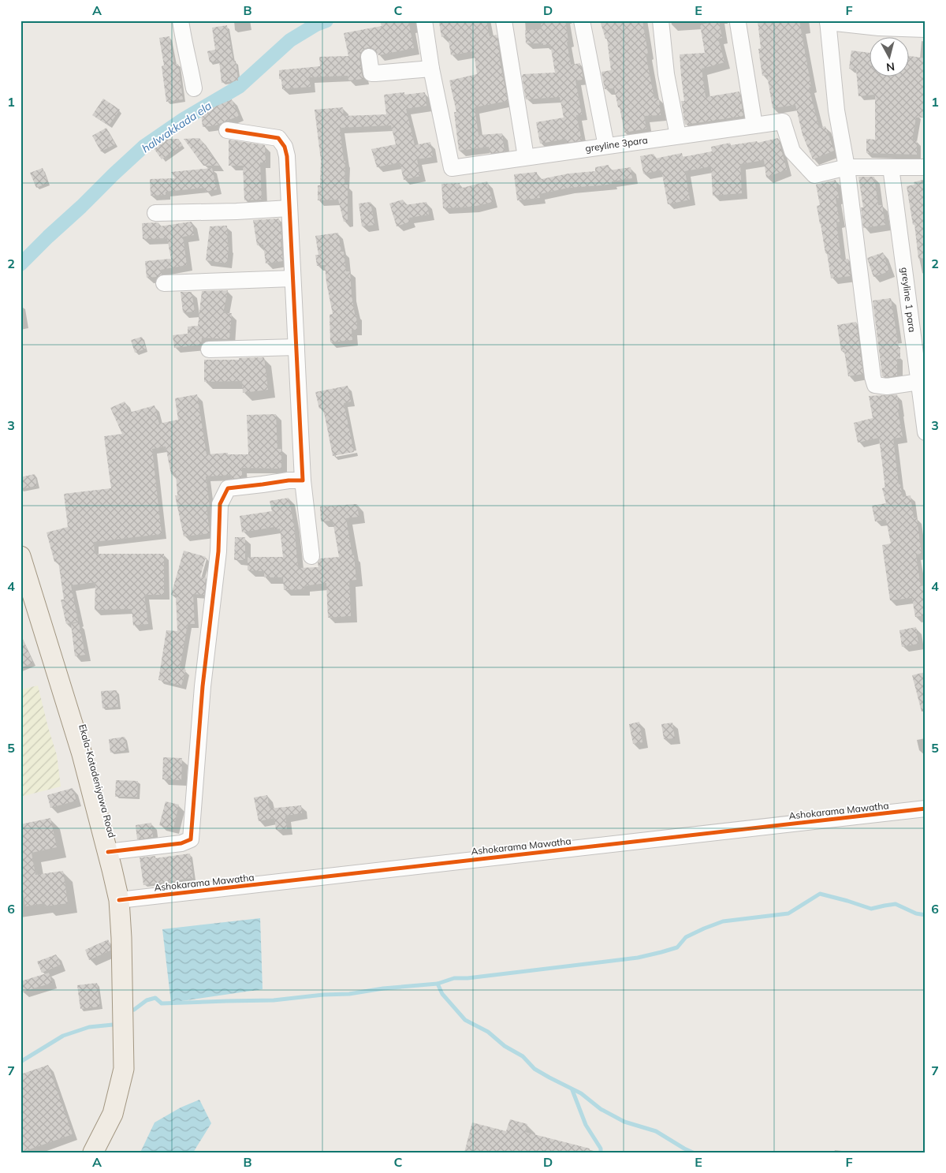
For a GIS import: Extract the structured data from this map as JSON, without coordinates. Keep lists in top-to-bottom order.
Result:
{
  "streets": {
    "main road": ["Ekala-Kotadeniyawa Road"],
    "street": ["greyline 3para", "greyline 1 para", "Ashokarama Mawatha"]
  },
  "crossings": [
    ["greyline 3para", "greyline 1 para"],
    ["Ekala-Kotadeniyawa Road", "Ashokarama Mawatha"]
  ],
  "water": ["halwakkada ela"],
  "north": "bottom",
  "grid": {
    "columns": [
      "A",
      "B",
      "C",
      "D",
      "E",
      "F"
    ],
    "rows": [
      "1",
      "2",
      "3",
      "4",
      "5",
      "6",
      "7"
    ]
  }
}
